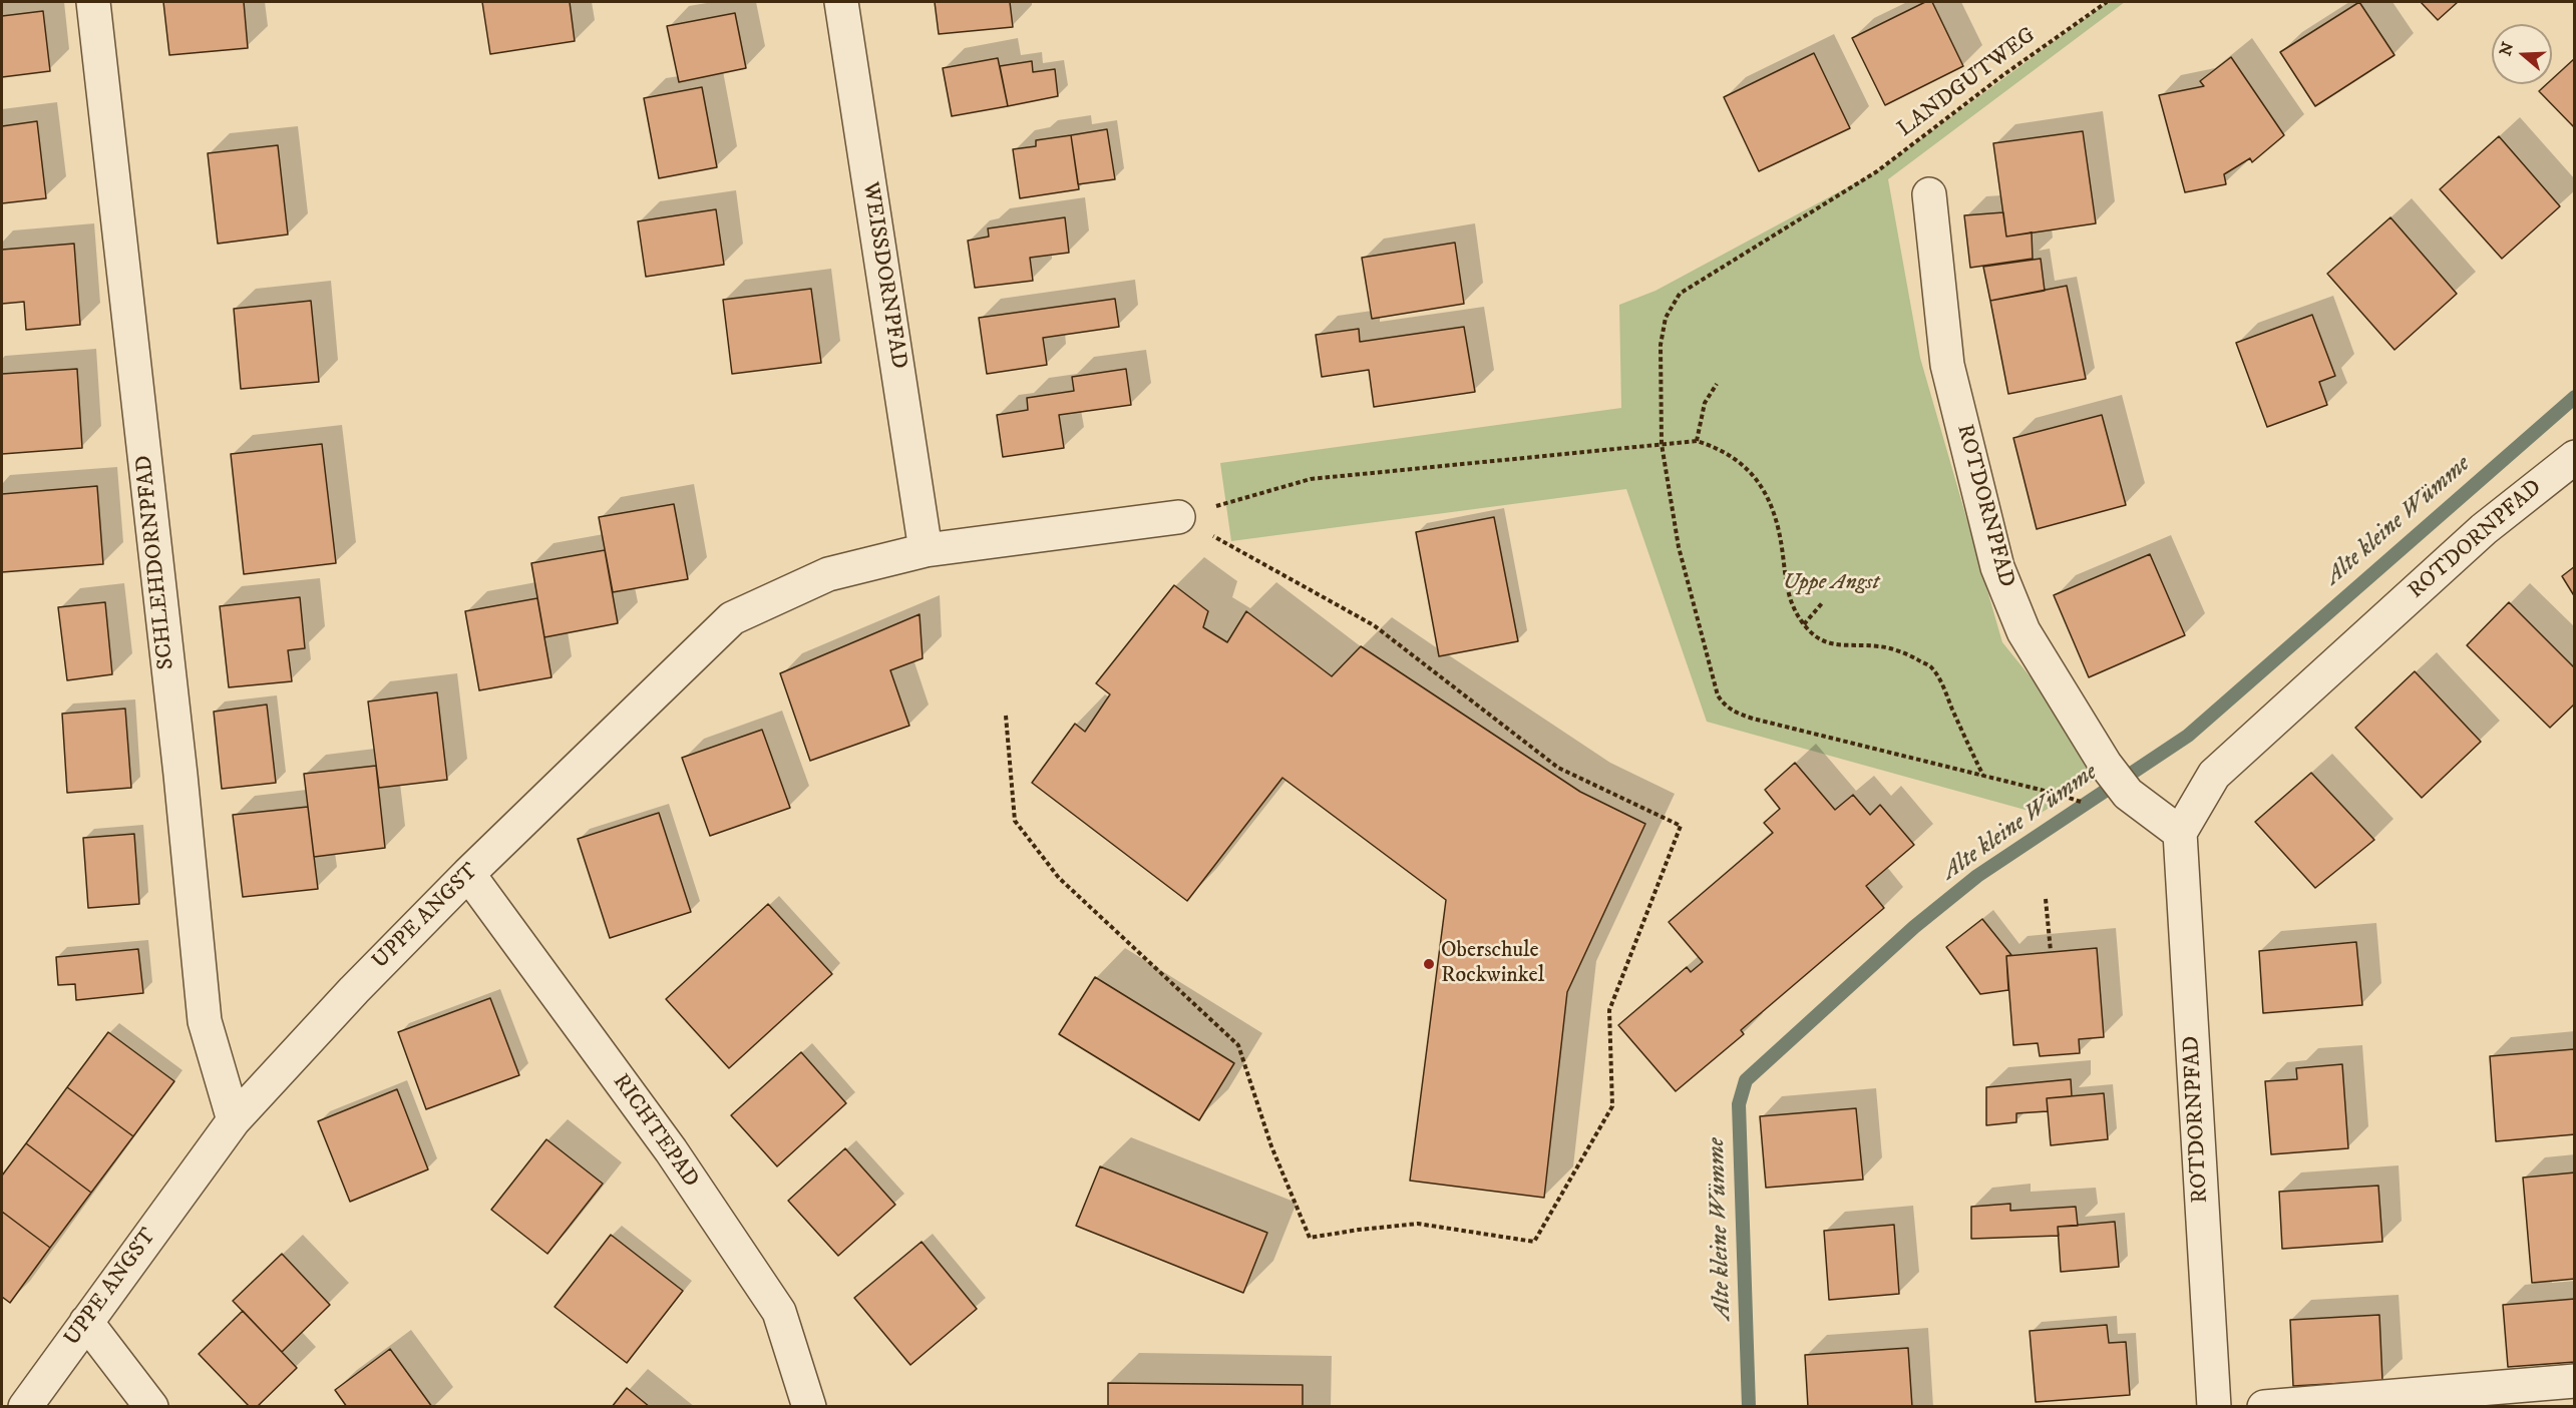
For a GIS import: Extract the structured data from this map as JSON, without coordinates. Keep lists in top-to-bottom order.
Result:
{
  "streets": {
    "street": [
      "WEISSDORNPFAD",
      "ROTDORNPFAD",
      "SCHLEHDORNPFAD",
      "UPPE ANGST",
      "RICHTEPAD"
    ],
    "path": ["LANDGUTWEG"]
  },
  "crossings": [
    ["WEISSDORNPFAD", "UPPE ANGST"],
    ["SCHLEHDORNPFAD", "UPPE ANGST"],
    ["UPPE ANGST", "RICHTEPAD"]
  ],
  "water": ["Alte kleine Wümme"],
  "parks": ["Uppe Angst"],
  "places": ["Oberschule Rockwinkel"],
  "north": "left"
}
